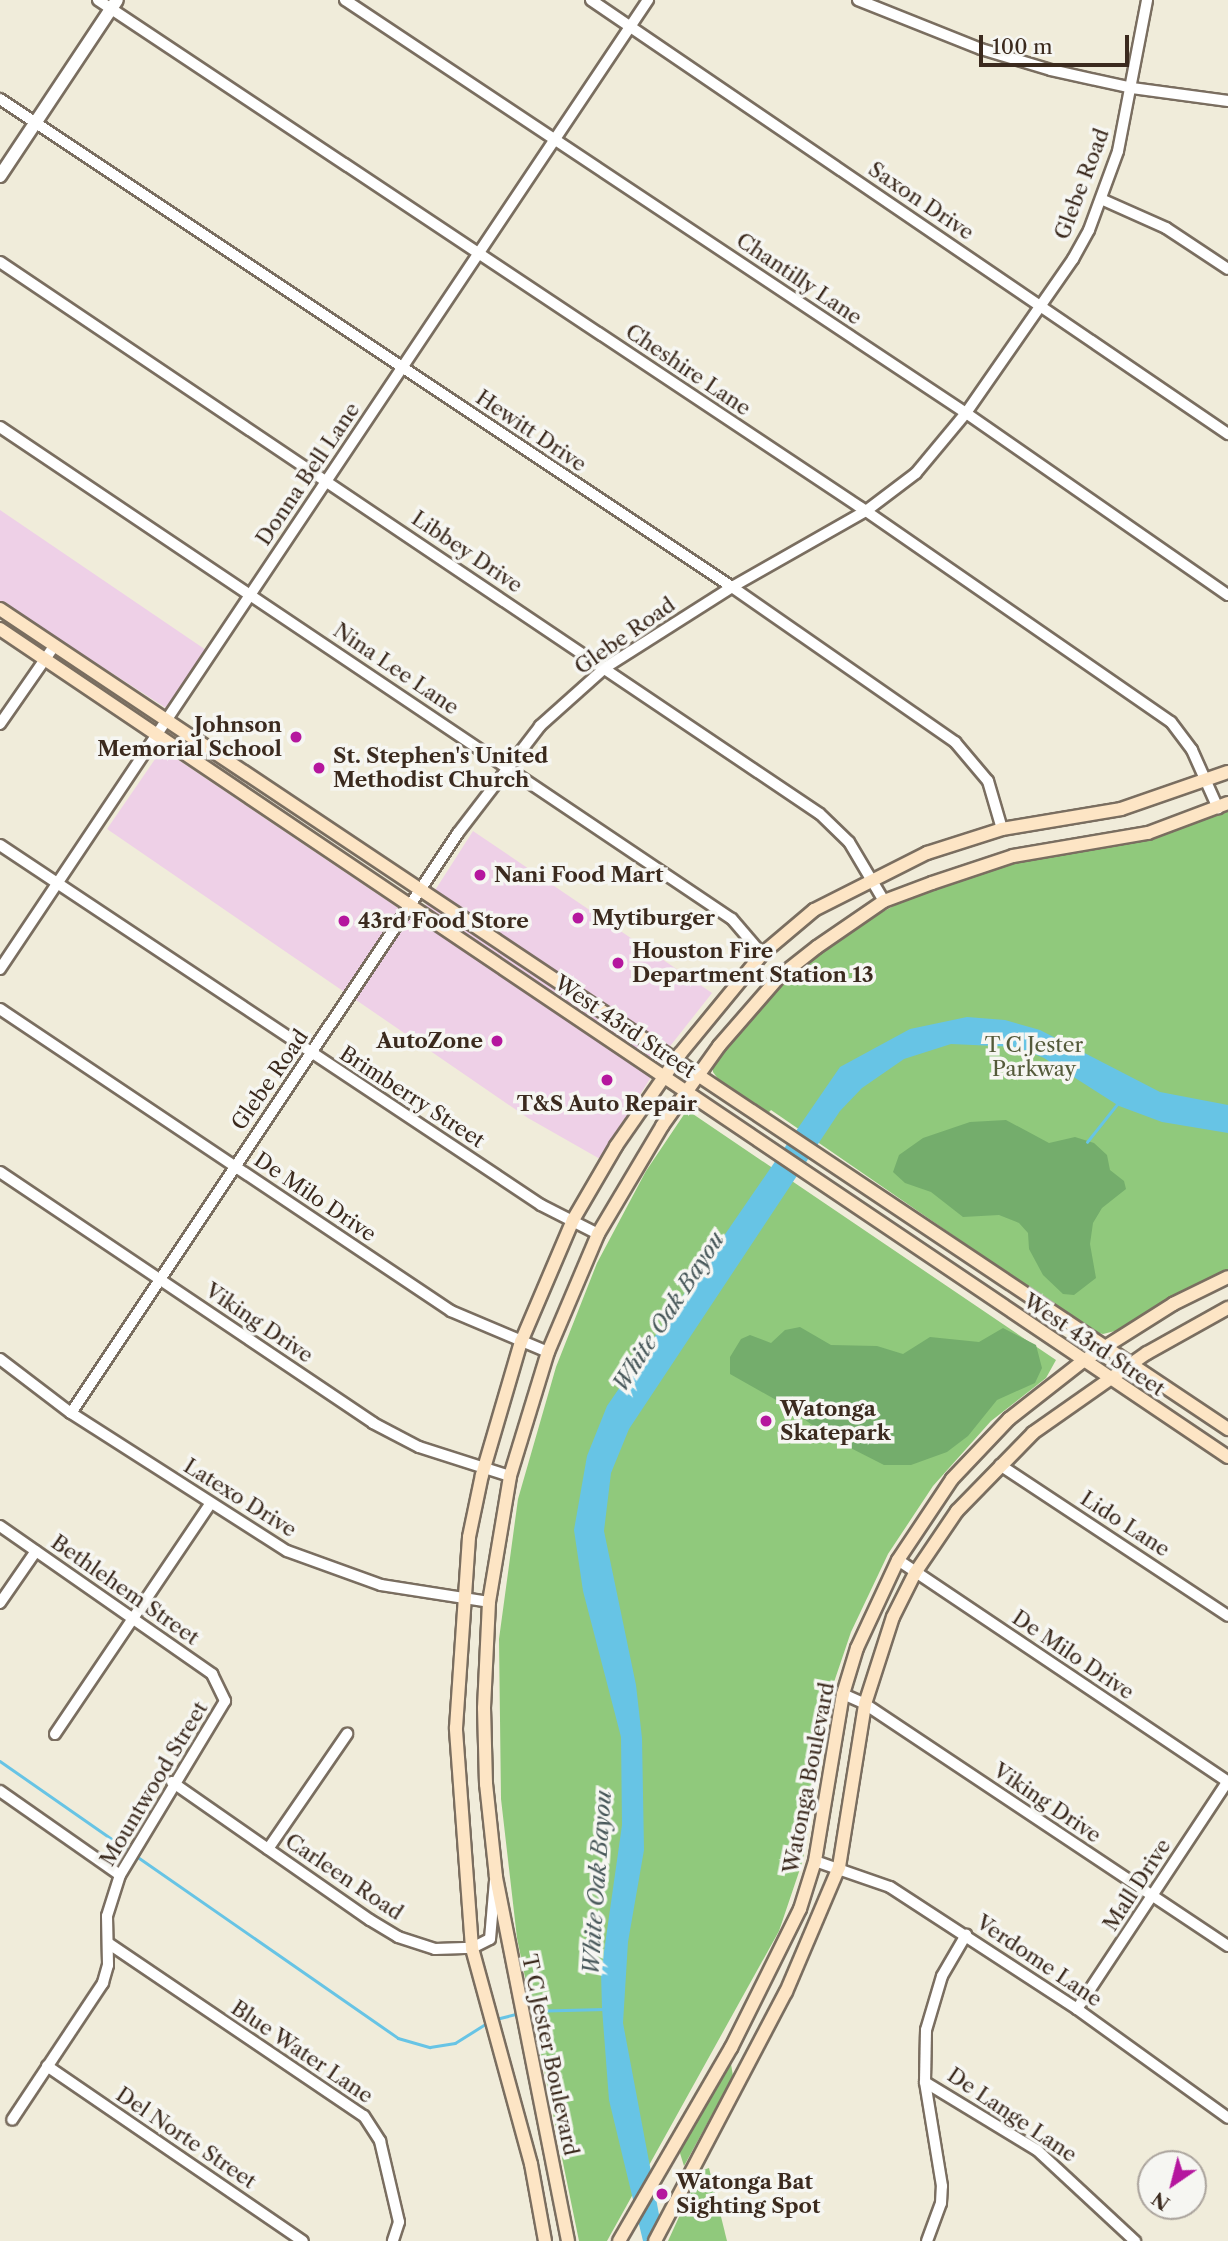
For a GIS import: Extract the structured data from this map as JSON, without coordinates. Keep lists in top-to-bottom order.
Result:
{
  "streets": {
    "main road": ["West 43rd Street", "Watonga Boulevard", "T C Jester Boulevard"],
    "street": [
      "Glebe Road",
      "Saxon Drive",
      "Chantilly Lane",
      "Cheshire Lane",
      "Hewitt Drive",
      "Donna Bell Lane",
      "Libbey Drive",
      "Nina Lee Lane",
      "Brimberry Street",
      "De Milo Drive",
      "Viking Drive",
      "Latexo Drive",
      "Lido Lane",
      "Bethlehem Street",
      "Mountwood Street",
      "Carleen Road",
      "Mall Drive",
      "Verdome Lane",
      "Blue Water Lane",
      "De Lange Lane",
      "Del Norte Street"
    ]
  },
  "crossings": [
    ["Glebe Road", "Saxon Drive"],
    ["Glebe Road", "Chantilly Lane"],
    ["Glebe Road", "Cheshire Lane"],
    ["Glebe Road", "Hewitt Drive"],
    ["Glebe Road", "Libbey Drive"],
    ["Glebe Road", "Nina Lee Lane"],
    ["Glebe Road", "West 43rd Street"],
    ["Glebe Road", "Brimberry Street"],
    ["Glebe Road", "De Milo Drive"],
    ["Glebe Road", "Viking Drive"],
    ["Glebe Road", "Latexo Drive"],
    ["Saxon Drive", "Donna Bell Lane"],
    ["Chantilly Lane", "Donna Bell Lane"],
    ["Cheshire Lane", "Donna Bell Lane"],
    ["Cheshire Lane", "T C Jester Boulevard"],
    ["Hewitt Drive", "Donna Bell Lane"],
    ["Hewitt Drive", "T C Jester Boulevard"],
    ["Donna Bell Lane", "Libbey Drive"],
    ["Donna Bell Lane", "Nina Lee Lane"],
    ["Donna Bell Lane", "West 43rd Street"],
    ["Donna Bell Lane", "Brimberry Street"],
    ["Libbey Drive", "T C Jester Boulevard"],
    ["Nina Lee Lane", "T C Jester Boulevard"],
    ["West 43rd Street", "Watonga Boulevard"],
    ["West 43rd Street", "T C Jester Boulevard"],
    ["Brimberry Street", "T C Jester Boulevard"],
    ["De Milo Drive", "Watonga Boulevard"],
    ["De Milo Drive", "Mall Drive"],
    ["De Milo Drive", "T C Jester Boulevard"],
    ["Viking Drive", "Watonga Boulevard"],
    ["Viking Drive", "Mall Drive"],
    ["Viking Drive", "T C Jester Boulevard"],
    ["Latexo Drive", "T C Jester Boulevard"],
    ["Lido Lane", "Watonga Boulevard"],
    ["Bethlehem Street", "Mountwood Street"],
    ["Watonga Boulevard", "Verdome Lane"],
    ["Mountwood Street", "Carleen Road"],
    ["Mountwood Street", "Blue Water Lane"],
    ["Mountwood Street", "Del Norte Street"],
    ["Carleen Road", "T C Jester Boulevard"],
    ["Mall Drive", "Verdome Lane"]
  ],
  "water": ["White Oak Bayou"],
  "parks": ["T C Jester Parkway"],
  "places": [
    "Johnson Memorial School",
    "St. Stephen's United Methodist Church",
    "Nani Food Mart",
    "Mytiburger",
    "43rd Food Store",
    "Houston Fire Department Station 13",
    "AutoZone",
    "T&S Auto Repair",
    "Watonga Skatepark",
    "Watonga Bat Sighting Spot"
  ],
  "scale_bar": "100 m",
  "north": "bottom left"
}
